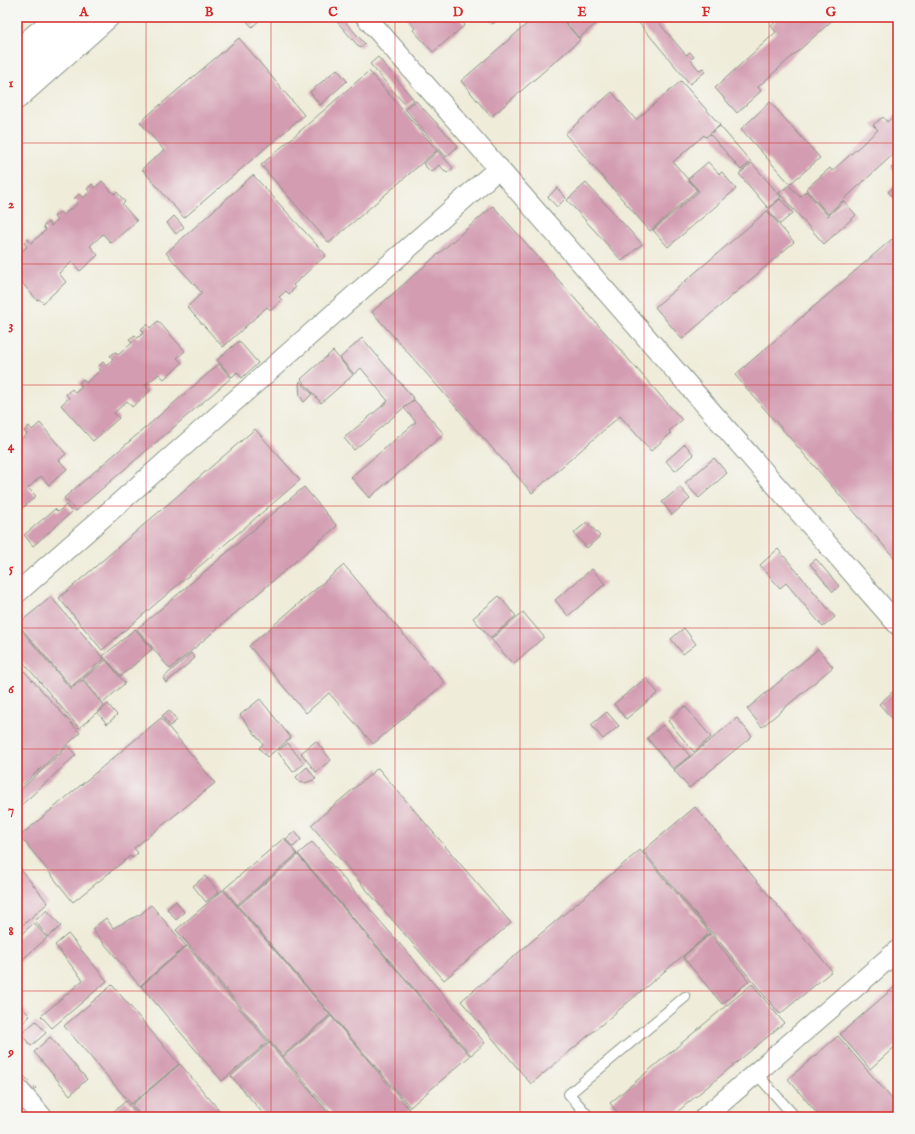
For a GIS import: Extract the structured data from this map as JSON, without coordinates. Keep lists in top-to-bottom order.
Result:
{
  "grid": {
    "columns": [
      "A",
      "B",
      "C",
      "D",
      "E",
      "F",
      "G"
    ],
    "rows": [
      "1",
      "2",
      "3",
      "4",
      "5",
      "6",
      "7",
      "8",
      "9"
    ]
  }
}
